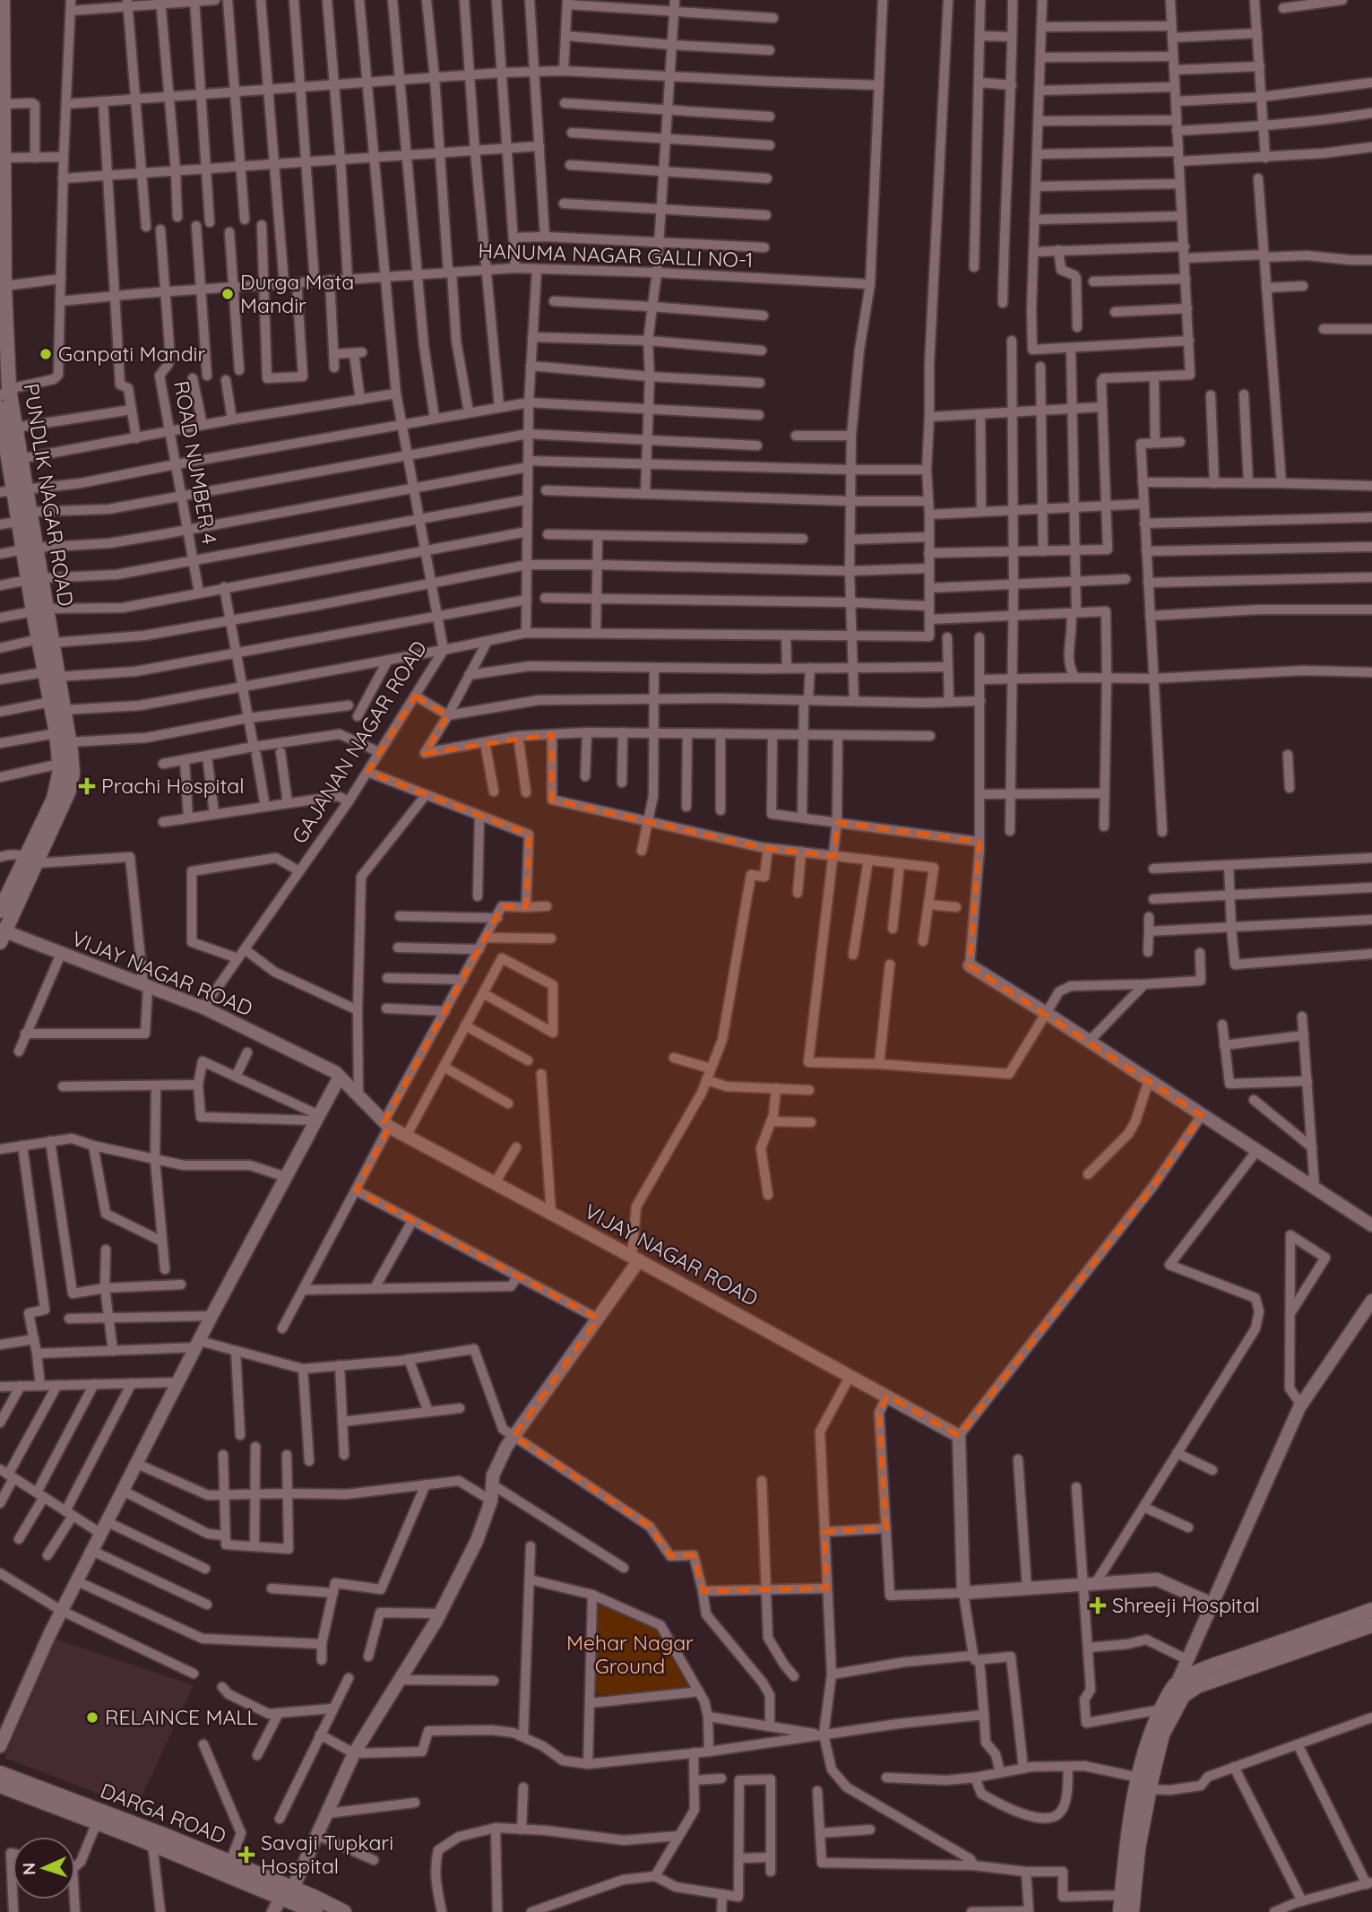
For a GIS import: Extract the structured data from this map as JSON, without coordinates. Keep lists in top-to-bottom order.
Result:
{
  "streets": {
    "main road": ["PUNDLIK NAGAR ROAD", "DARGA ROAD"],
    "street": [
      "HANUMA NAGAR GALLI NO-1",
      "ROAD NUMBER 4",
      "GAJANAN NAGAR ROAD",
      "VIJAY NAGAR ROAD"
    ]
  },
  "crossings": [
    ["HANUMA NAGAR GALLI NO-1", "ROAD NUMBER 4"],
    ["HANUMA NAGAR GALLI NO-1", "GAJANAN NAGAR ROAD"],
    ["PUNDLIK NAGAR ROAD", "VIJAY NAGAR ROAD"],
    ["GAJANAN NAGAR ROAD", "VIJAY NAGAR ROAD"]
  ],
  "parks": ["Mehar Nagar Ground"],
  "places": {
    "other": ["Durga Mata Mandir", "Ganpati Mandir", "RELAINCE MALL"],
    "health": ["Prachi Hospital", "Shreeji Hospital", "Savaji Tupkari Hospital"]
  },
  "north": "left"
}
